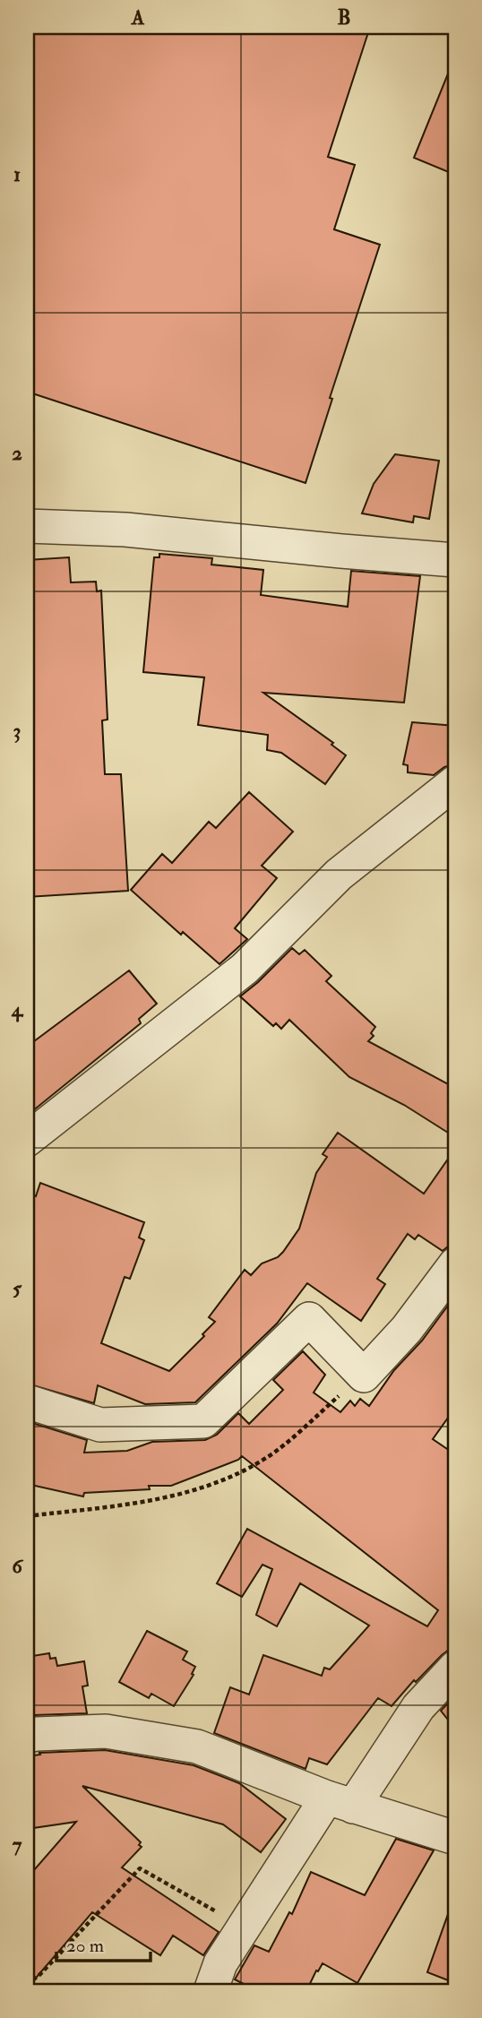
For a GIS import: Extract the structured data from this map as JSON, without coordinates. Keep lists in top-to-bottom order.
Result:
{
  "scale_bar": "20 m",
  "grid": {
    "columns": ["A", "B"],
    "rows": [
      "1",
      "2",
      "3",
      "4",
      "5",
      "6",
      "7"
    ]
  }
}
